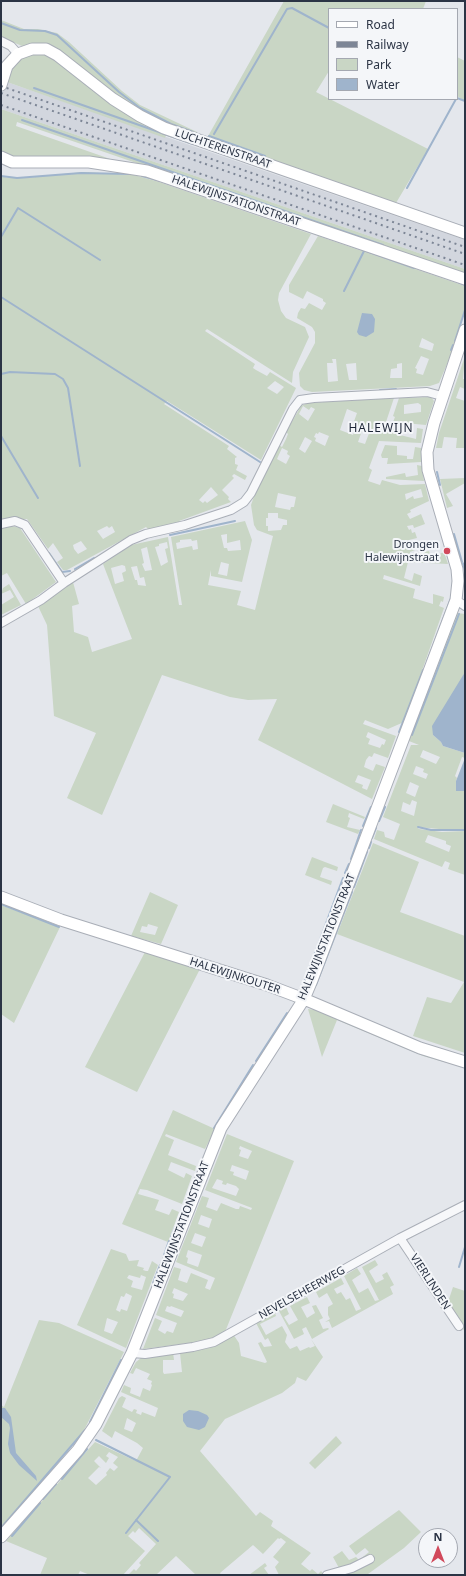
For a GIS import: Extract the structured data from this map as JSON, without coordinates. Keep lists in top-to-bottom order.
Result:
{
  "streets": {
    "street": [
      "LUCHTERENSTRAAT",
      "HALEWIJNSTATIONSTRAAT",
      "HALEWIJNKOUTER",
      "VIERLINDEN",
      "NEVELSEHEERWEG"
    ]
  },
  "crossings": [
    ["HALEWIJNSTATIONSTRAAT", "HALEWIJNKOUTER"],
    ["HALEWIJNSTATIONSTRAAT", "NEVELSEHEERWEG"],
    ["VIERLINDEN", "NEVELSEHEERWEG"]
  ],
  "districts": ["HALEWIJN"],
  "places": ["Drongen Halewijnstraat"],
  "legend": [
    "Road",
    "Railway",
    "Park",
    "Water"
  ],
  "north": "top"
}
